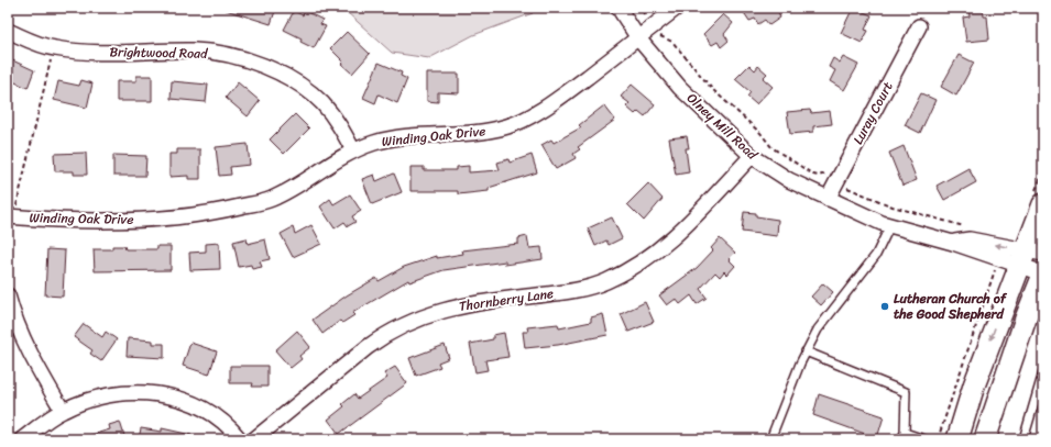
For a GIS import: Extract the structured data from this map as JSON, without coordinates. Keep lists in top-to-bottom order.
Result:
{
  "streets": {
    "street": [
      "Brightwood Road",
      "Luray Court",
      "Olney Mill Road",
      "Winding Oak Drive",
      "Thornberry Lane"
    ]
  },
  "crossings": [
    ["Brightwood Road", "Winding Oak Drive"],
    ["Luray Court", "Olney Mill Road"],
    ["Olney Mill Road", "Winding Oak Drive"],
    ["Olney Mill Road", "Thornberry Lane"]
  ],
  "places": ["Lutheran Church of the Good Shepherd"]
}
